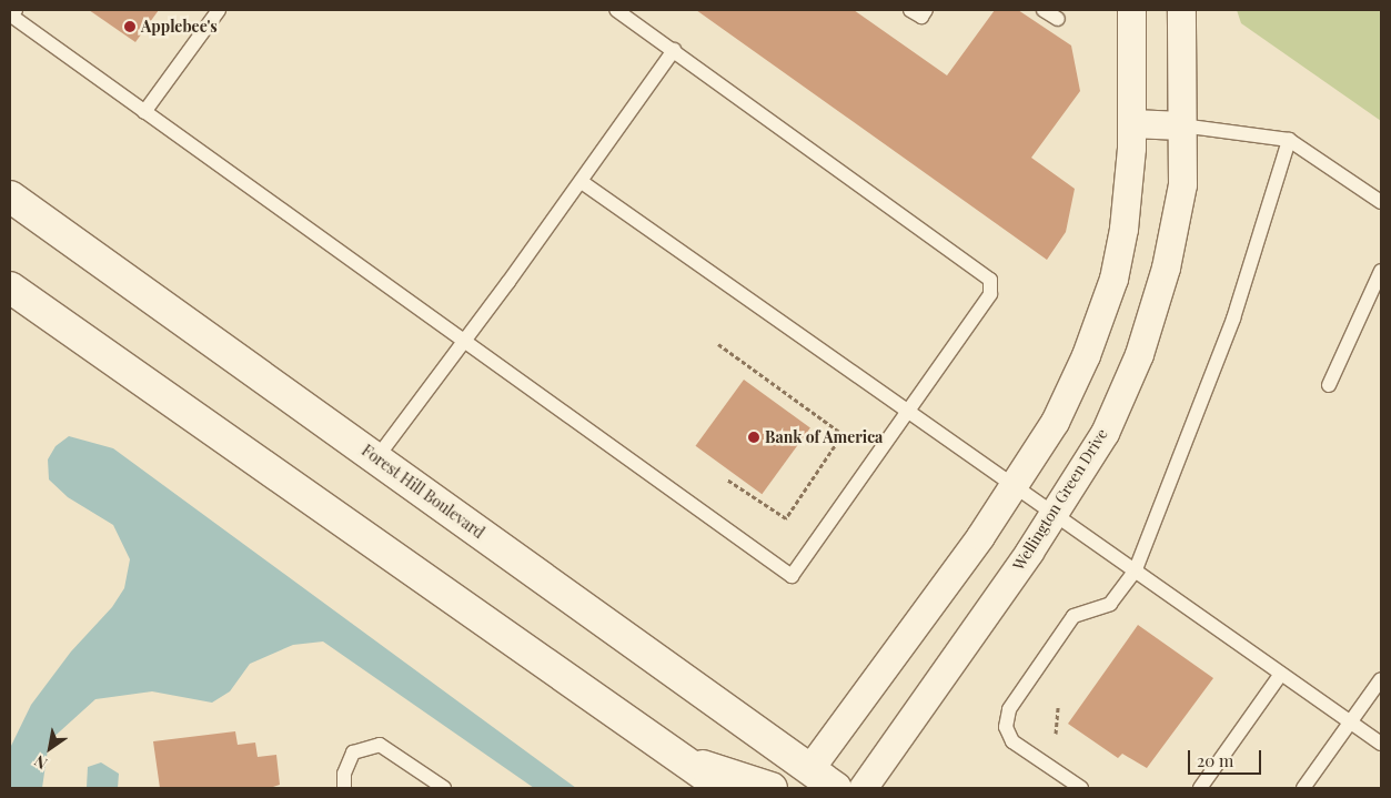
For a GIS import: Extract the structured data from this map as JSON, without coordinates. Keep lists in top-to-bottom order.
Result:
{
  "streets": {
    "main road": ["Forest Hill Boulevard"],
    "street": ["Wellington Green Drive"]
  },
  "places": ["Applebee's", "Bank of America"],
  "scale_bar": "20 m",
  "north": "bottom left"
}
